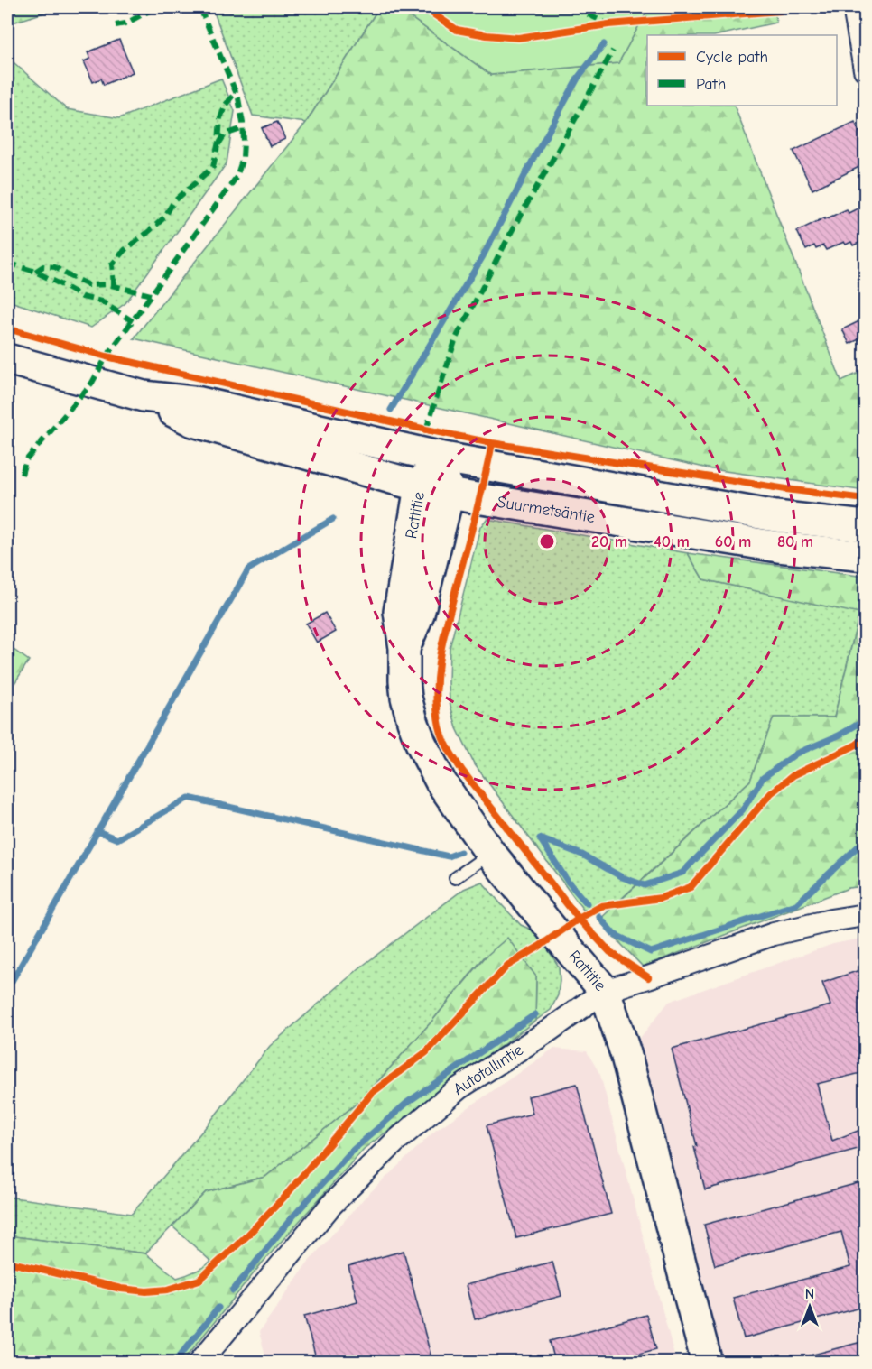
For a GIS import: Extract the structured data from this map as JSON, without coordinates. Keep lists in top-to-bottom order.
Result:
{
  "streets": {
    "main road": ["Suurmetsäntie", "Rattitie"],
    "street": ["Autotallintie"]
  },
  "crossings": [
    ["Suurmetsäntie", "Rattitie"],
    ["Rattitie", "Autotallintie"]
  ],
  "legend": ["Cycle path", "Path"],
  "north": "top",
  "rings": [
    "20 m",
    "40 m",
    "60 m",
    "80 m"
  ]
}
